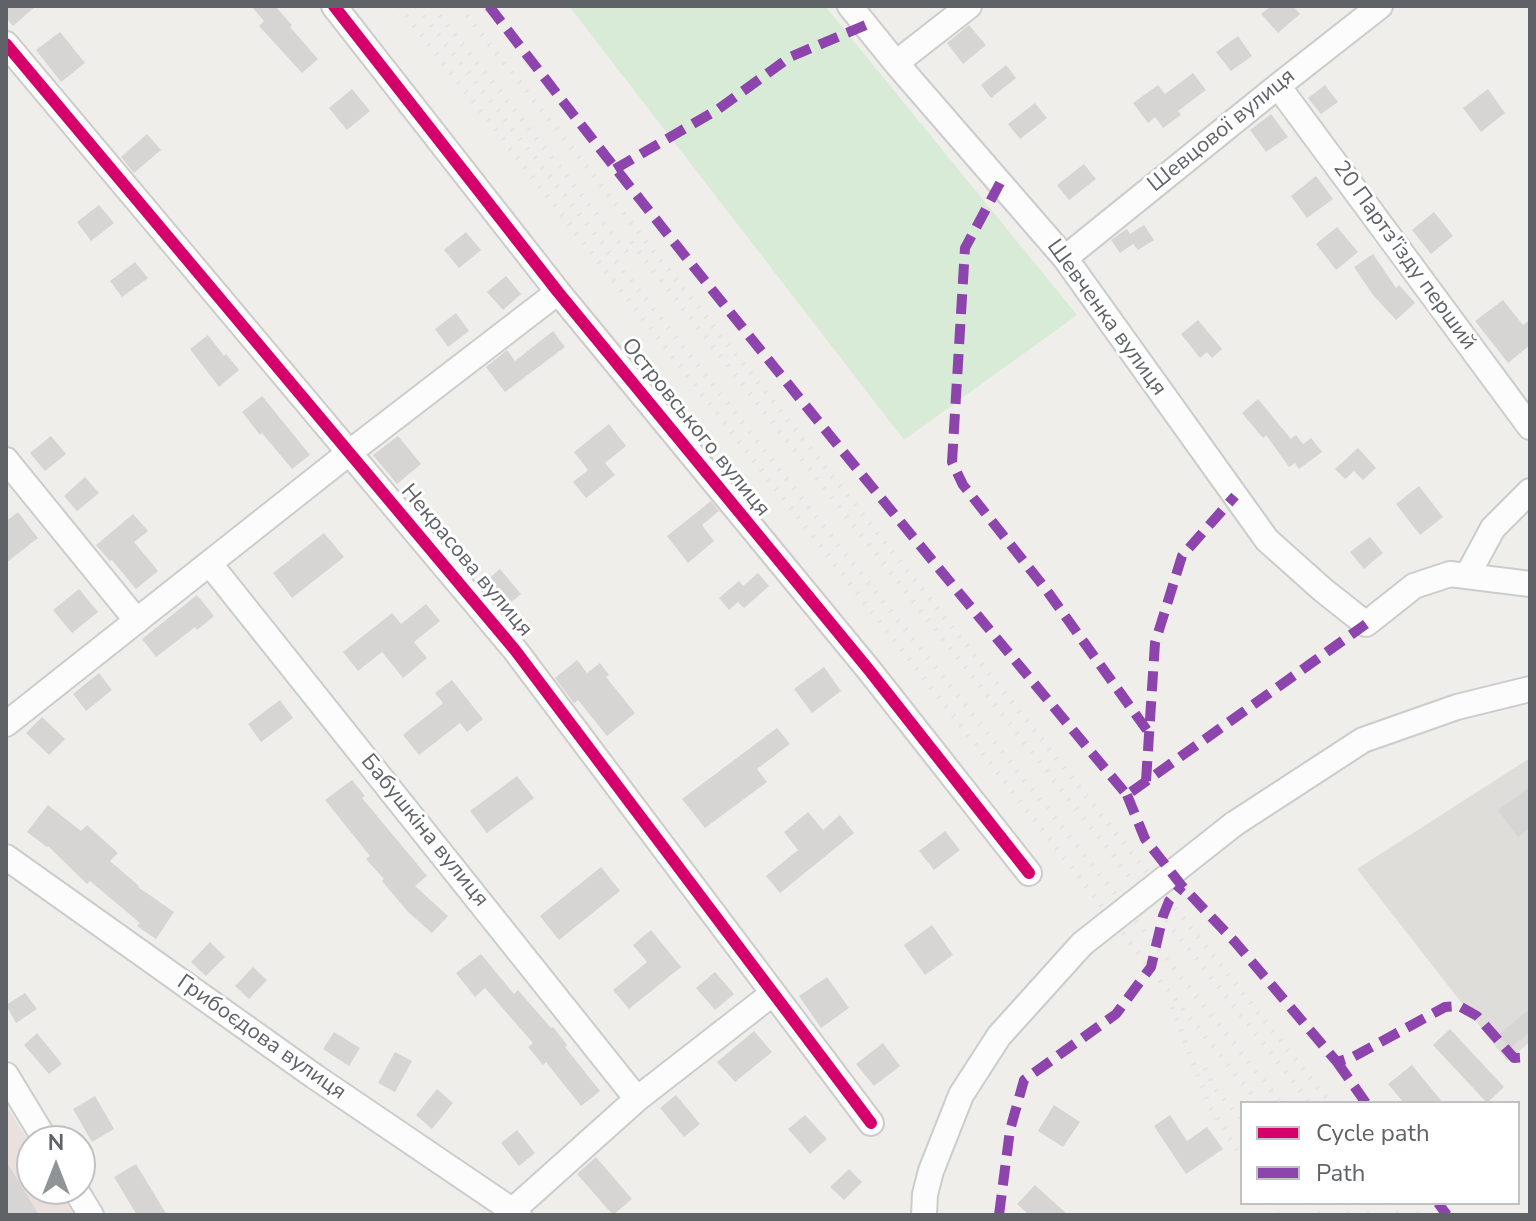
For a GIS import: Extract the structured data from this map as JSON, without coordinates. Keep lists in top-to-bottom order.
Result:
{
  "streets": {
    "street": [
      "Шевцової вулиця",
      "20 Партз'їзду перший",
      "Шевченка вулиця",
      "Островського вулиця",
      "Некрасова вулиця",
      "Бабушкіна вулиця",
      "Грибоєдова вулиця"
    ]
  },
  "crossings": [
    ["Шевцової вулиця", "20 Партз'їзду перший"],
    ["Шевцової вулиця", "Шевченка вулиця"]
  ],
  "legend": ["Cycle path", "Path"],
  "north": "top"
}
